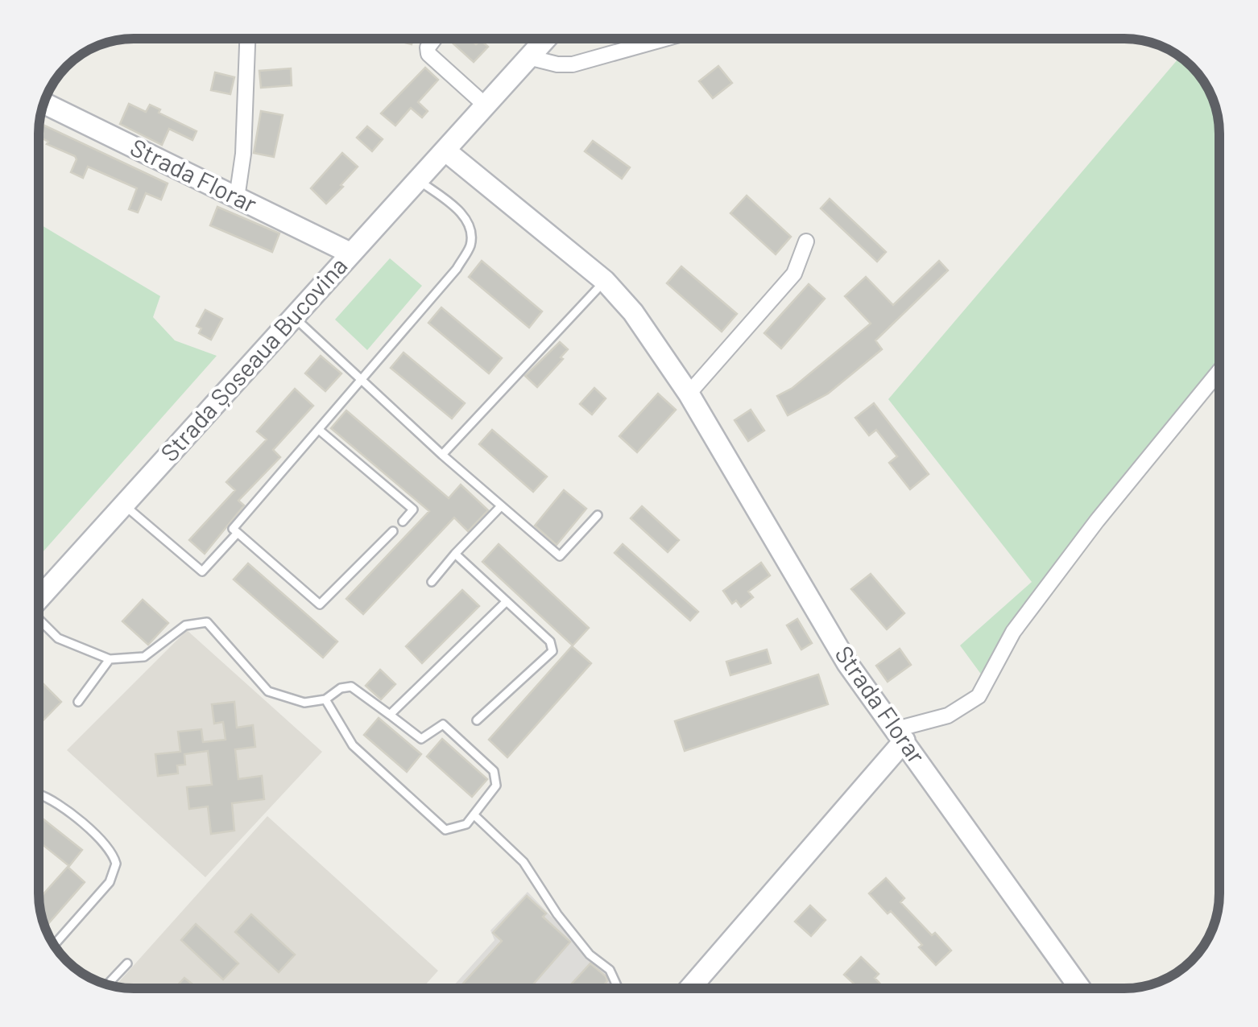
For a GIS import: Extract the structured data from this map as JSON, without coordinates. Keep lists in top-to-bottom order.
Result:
{
  "streets": {
    "street": ["Strada Florar", "Strada Șoseaua Bucovina"]
  },
  "crossings": [
    ["Strada Florar", "Strada Șoseaua Bucovina"]
  ]
}
